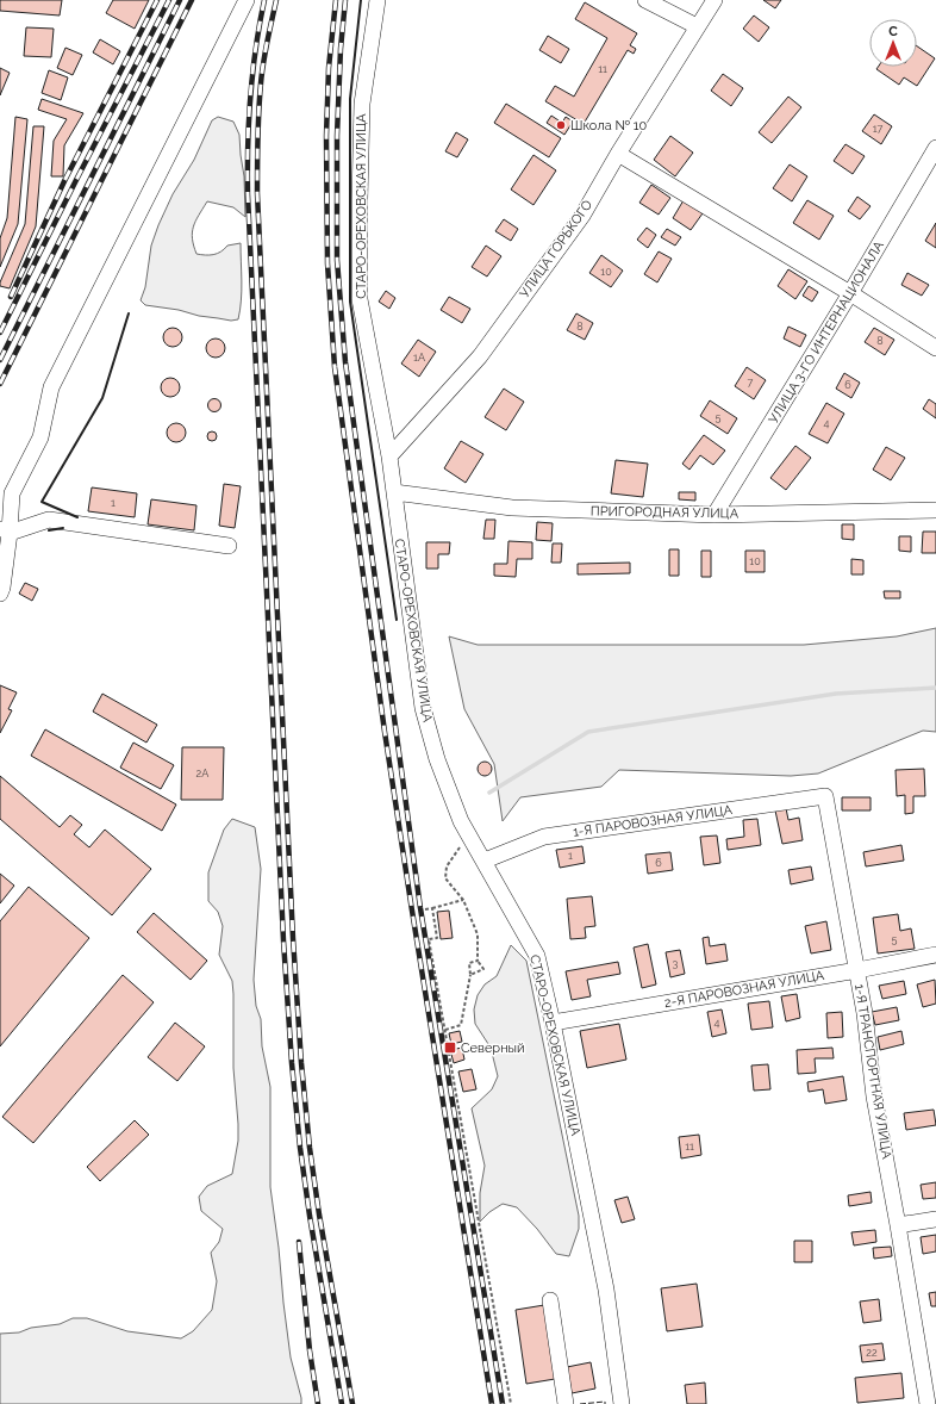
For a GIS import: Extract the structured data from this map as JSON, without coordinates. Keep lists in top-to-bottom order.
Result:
{
  "streets": {
    "street": [
      "СТАРО-ОРЕХОВСКАЯ УЛИЦА",
      "УЛИЦА ГОРЬКОГО",
      "УЛИЦА 3-ГО ИНТЕРНАЦИОНАЛА",
      "ПРИГОРОДНАЯ УЛИЦА",
      "1-Я ПАРОВОЗНАЯ УЛИЦА",
      "2-Я ПАРОВОЗНАЯ УЛИЦА",
      "1-Я ТРАНСПОРТНАЯ УЛИЦА"
    ]
  },
  "crossings": [
    ["СТАРО-ОРЕХОВСКАЯ УЛИЦА", "УЛИЦА ГОРЬКОГО"],
    ["СТАРО-ОРЕХОВСКАЯ УЛИЦА", "ПРИГОРОДНАЯ УЛИЦА"],
    ["СТАРО-ОРЕХОВСКАЯ УЛИЦА", "1-Я ПАРОВОЗНАЯ УЛИЦА"],
    ["СТАРО-ОРЕХОВСКАЯ УЛИЦА", "2-Я ПАРОВОЗНАЯ УЛИЦА"],
    ["УЛИЦА 3-ГО ИНТЕРНАЦИОНАЛА", "ПРИГОРОДНАЯ УЛИЦА"],
    ["1-Я ПАРОВОЗНАЯ УЛИЦА", "1-Я ТРАНСПОРТНАЯ УЛИЦА"],
    ["2-Я ПАРОВОЗНАЯ УЛИЦА", "1-Я ТРАНСПОРТНАЯ УЛИЦА"]
  ],
  "places": {
    "other": ["Школа № 10"],
    "transit": ["Северный"]
  },
  "house_numbers": [
    "11",
    "17",
    "10",
    "8",
    "8",
    "1А",
    "7",
    "6",
    "5",
    "4",
    "1",
    "10",
    "2А",
    "1",
    "6",
    "5",
    "3",
    "4",
    "11",
    "22"
  ],
  "north": "top"
}
